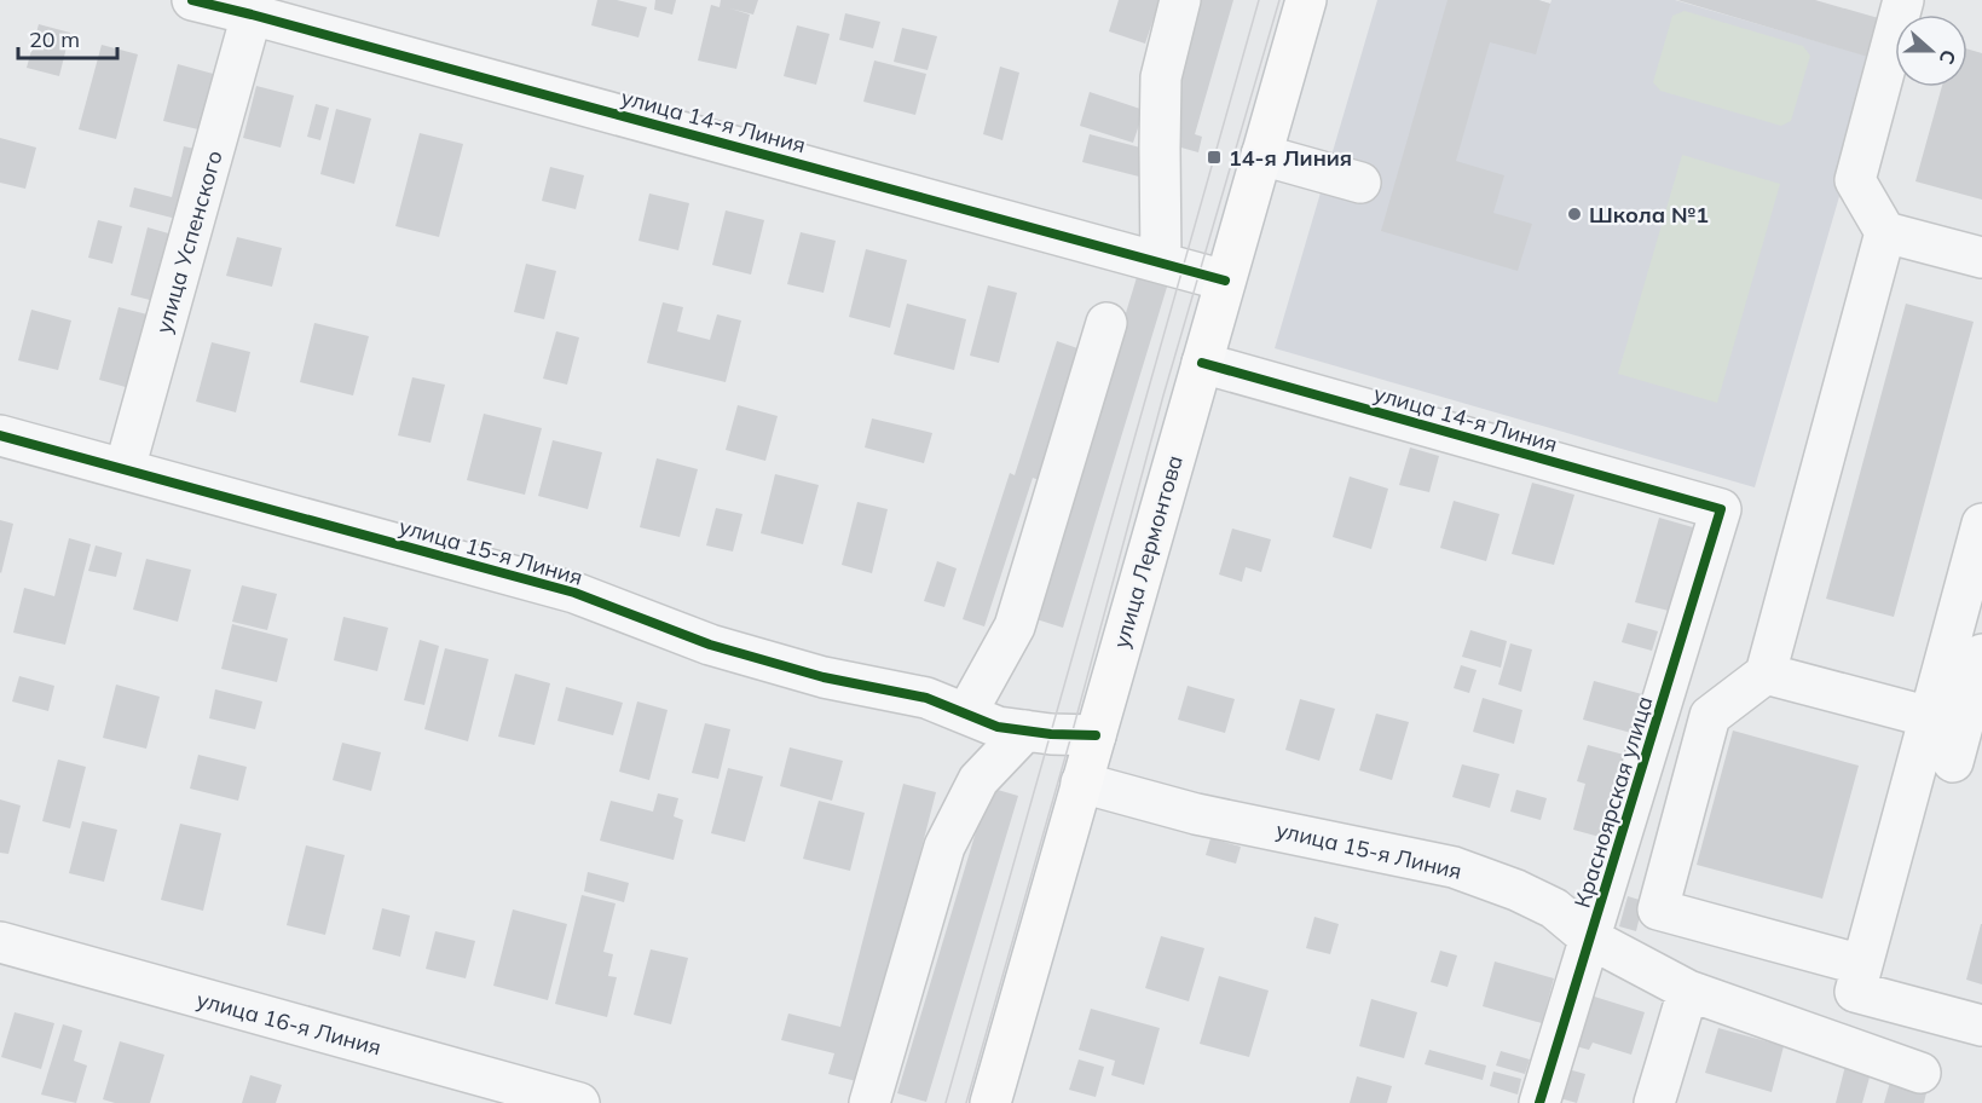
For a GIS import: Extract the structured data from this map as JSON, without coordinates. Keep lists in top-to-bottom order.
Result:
{
  "streets": {
    "main road": ["улица Лермонтова"],
    "street": [
      "улица 14-я Линия",
      "улица Успенского",
      "улица 15-я Линия",
      "Красноярская улица",
      "улица 16-я Линия"
    ]
  },
  "crossings": [
    ["улица 14-я Линия", "улица Успенского"],
    ["улица 14-я Линия", "улица Лермонтова"],
    ["улица 14-я Линия", "Красноярская улица"],
    ["улица Успенского", "улица 15-я Линия"],
    ["улица 15-я Линия", "улица Лермонтова"],
    ["улица 15-я Линия", "Красноярская улица"]
  ],
  "places": {
    "transit": ["14-я Линия"],
    "other": ["Школа №1"]
  },
  "scale_bar": "20 m",
  "north": "right"
}
